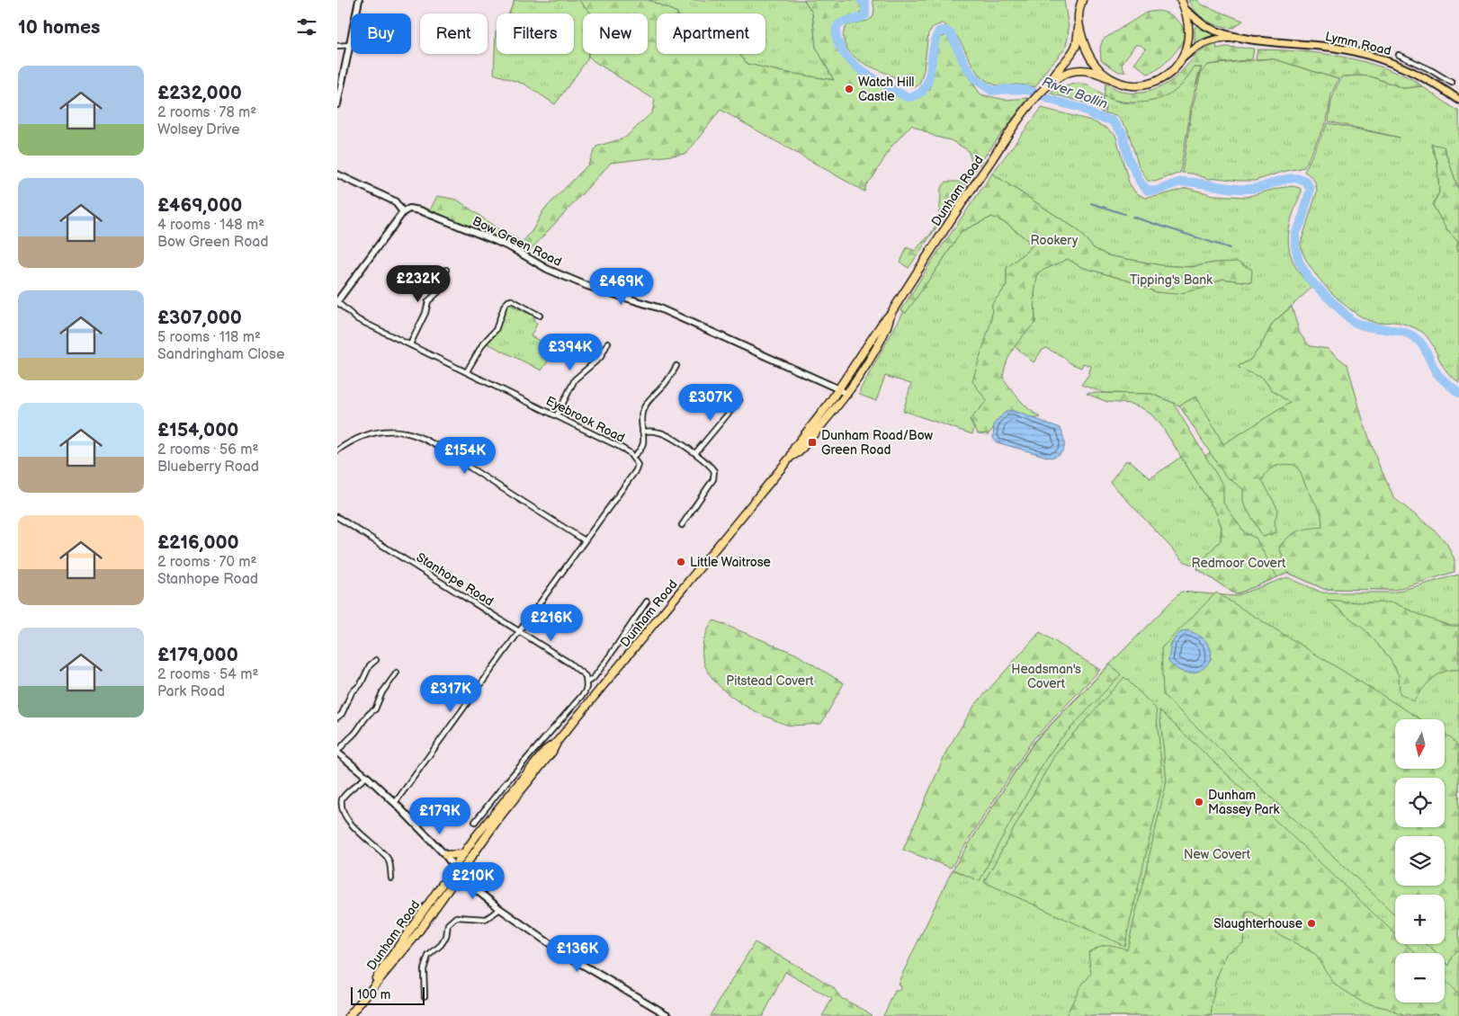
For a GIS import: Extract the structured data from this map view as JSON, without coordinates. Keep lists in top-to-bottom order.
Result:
{
  "streets": {
    "highway": ["Dunham Road"],
    "main road": ["Lymm Road", "Bow Green Road"],
    "street": ["Eyebrook Road", "Stanhope Road"]
  },
  "crossings": [
    ["Lymm Road", "Dunham Road"],
    ["Dunham Road", "Bow Green Road"],
    ["Eyebrook Road", "Stanhope Road"]
  ],
  "water": ["River Bollin"],
  "parks": [
    "Rookery",
    "Tipping's Bank",
    "Redmoor Covert",
    "Headsman's Covert",
    "Pitstead Covert",
    "New Covert"
  ],
  "places": {
    "other": [
      "Watch Hill Castle",
      "Little Waitrose",
      "Dunham Massey Park",
      "Slaughterhouse"
    ],
    "transit": ["Dunham Road/Bow Green Road"]
  },
  "scale_bar": "100 m",
  "north": "bottom",
  "page": {
    "heading": "10 homes",
    "chip": [
      "Buy",
      "Rent",
      "Filters",
      "New",
      "Apartment"
    ],
    "list": [
      {
        "name": "£232,000",
        "note": "2 rooms · 78 m² · Wolsey Drive"
      },
      {
        "name": "£469,000",
        "note": "4 rooms · 148 m² · Bow Green Road"
      },
      {
        "name": "£307,000",
        "note": "5 rooms · 118 m² · Sandringham Close"
      },
      {
        "name": "£154,000",
        "note": "2 rooms · 56 m² · Blueberry Road"
      },
      {
        "name": "£216,000",
        "note": "2 rooms · 70 m² · Stanhope Road"
      },
      {
        "name": "£179,000",
        "note": "2 rooms · 54 m² · Park Road"
      }
    ],
    "price": [
      "£232K",
      "£469K",
      "£394K",
      "£307K",
      "£154K",
      "£216K",
      "£317K",
      "£179K",
      "£210K",
      "£136K"
    ],
    "map_buttons": ["+", "−"],
    "scale": "100 m"
  }
}
